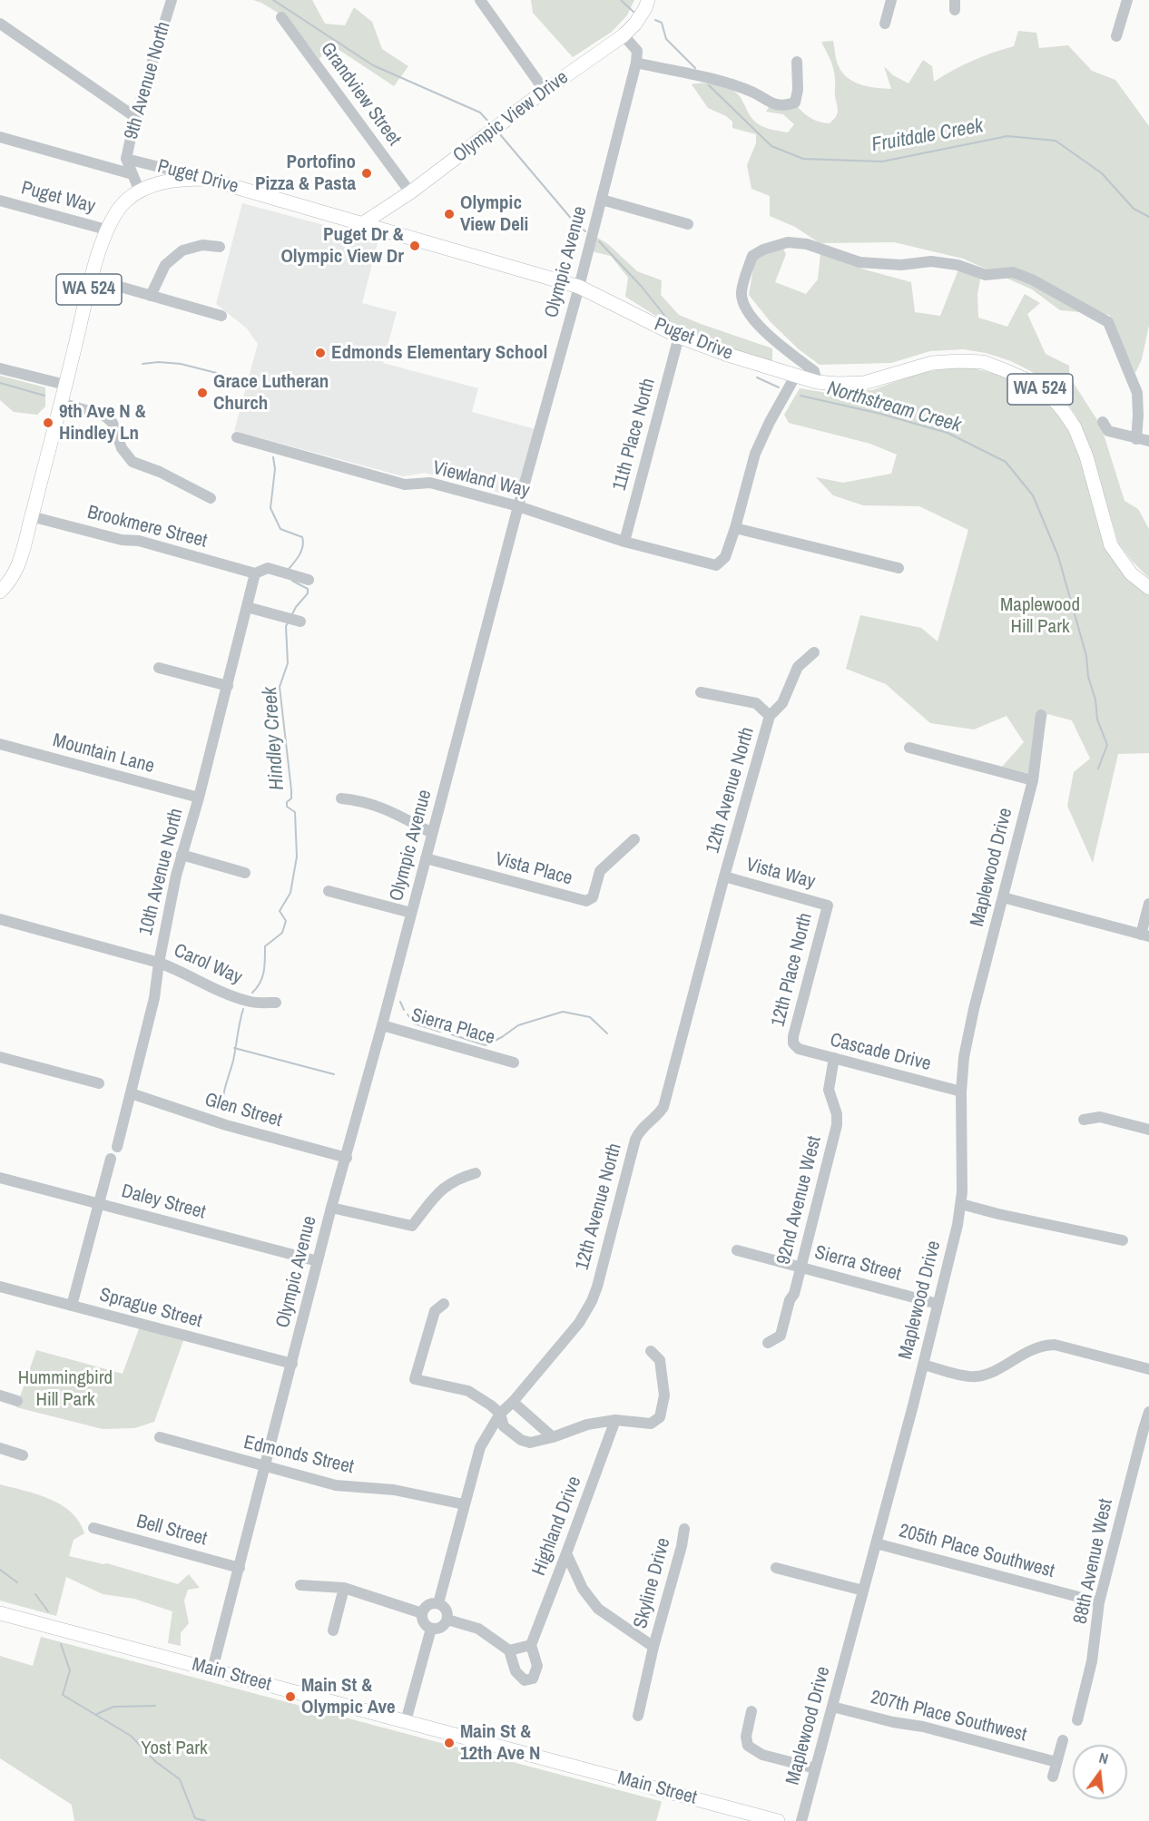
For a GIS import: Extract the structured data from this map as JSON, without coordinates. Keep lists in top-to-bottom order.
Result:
{
  "streets": {
    "main road": [
      "Olympic View Drive",
      "Puget Drive",
      "WA 524",
      "Main Street"
    ],
    "street": [
      "9th Avenue North",
      "Grandview Street",
      "Puget Way",
      "Olympic Avenue",
      "11th Place North",
      "Viewland Way",
      "Brookmere Street",
      "Mountain Lane",
      "12th Avenue North",
      "Maplewood Drive",
      "Vista Place",
      "10th Avenue North",
      "Vista Way",
      "Carol Way",
      "12th Place North",
      "Sierra Place",
      "Cascade Drive",
      "Glen Street",
      "92nd Avenue West",
      "Daley Street",
      "Sierra Street",
      "Sprague Street",
      "Edmonds Street",
      "Highland Drive",
      "Bell Street",
      "205th Place Southwest",
      "88th Avenue West",
      "Skyline Drive",
      "207th Place Southwest"
    ]
  },
  "crossings": [
    ["9th Avenue North", "Puget Drive"],
    ["9th Avenue North", "WA 524"],
    ["Grandview Street", "Olympic View Drive"],
    ["Olympic View Drive", "Puget Drive"],
    ["Puget Drive", "Olympic Avenue"],
    ["Puget Drive", "WA 524"],
    ["Puget Drive", "11th Place North"],
    ["Puget Way", "WA 524"],
    ["Olympic Avenue", "Viewland Way"],
    ["Olympic Avenue", "Vista Place"],
    ["Olympic Avenue", "Sierra Place"],
    ["Olympic Avenue", "Glen Street"],
    ["Olympic Avenue", "Daley Street"],
    ["Olympic Avenue", "Sprague Street"],
    ["Olympic Avenue", "Edmonds Street"],
    ["Olympic Avenue", "Bell Street"],
    ["Olympic Avenue", "Main Street"],
    ["WA 524", "Brookmere Street"],
    ["11th Place North", "Viewland Way"],
    ["Brookmere Street", "10th Avenue North"],
    ["Mountain Lane", "10th Avenue North"],
    ["12th Avenue North", "Vista Way"],
    ["12th Avenue North", "Edmonds Street"],
    ["Maplewood Drive", "Cascade Drive"],
    ["Maplewood Drive", "Sierra Street"],
    ["Maplewood Drive", "205th Place Southwest"],
    ["Maplewood Drive", "207th Place Southwest"],
    ["10th Avenue North", "Carol Way"],
    ["10th Avenue North", "Glen Street"],
    ["Vista Way", "12th Place North"],
    ["12th Place North", "Cascade Drive"],
    ["Cascade Drive", "92nd Avenue West"],
    ["92nd Avenue West", "Sierra Street"],
    ["Highland Drive", "Skyline Drive"],
    ["205th Place Southwest", "88th Avenue West"]
  ],
  "water": ["Fruitdale Creek", "Northstream Creek", "Hindley Creek"],
  "parks": ["Maplewood Hill Park", "Hummingbird Hill Park", "Yost Park"],
  "places": [
    "Portofino Pizza & Pasta",
    "Olympic View Deli",
    "Puget Dr & Olympic View Dr",
    "Edmonds Elementary School",
    "Grace Lutheran Church",
    "9th Ave N & Hindley Ln",
    "Main St & Olympic Ave",
    "Main St & 12th Ave N"
  ],
  "north": "top"
}
